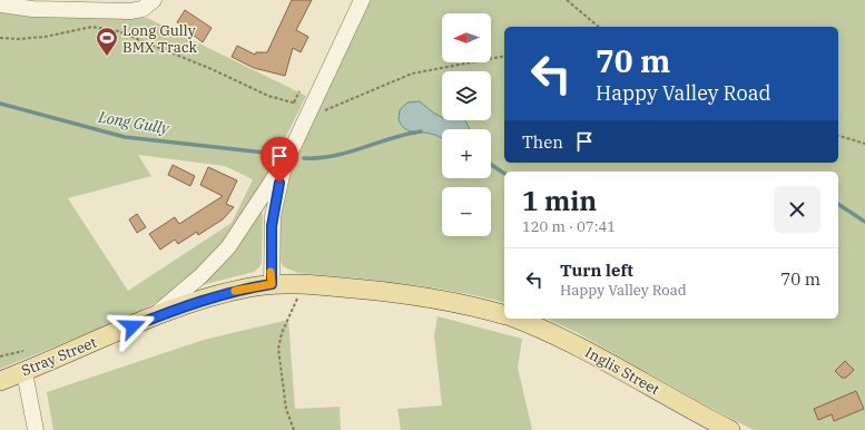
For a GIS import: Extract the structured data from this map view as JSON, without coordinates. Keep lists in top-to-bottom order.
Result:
{
  "streets": {
    "main road": ["Stray Street", "Inglis Street"]
  },
  "water": ["Long Gully"],
  "places": {
    "sports": ["Long Gully BMX Track"]
  },
  "north": "left",
  "page": {
    "map_buttons": ["+", "−"],
    "turn": ["70 m", "Happy Valley Road"],
    "then": "Then",
    "heading": ["1 min", "120 m · 07:41"],
    "list": [
      {
        "name": "Turn left",
        "note": "Happy Valley Road",
        "value": "70 m"
      }
    ]
  }
}
